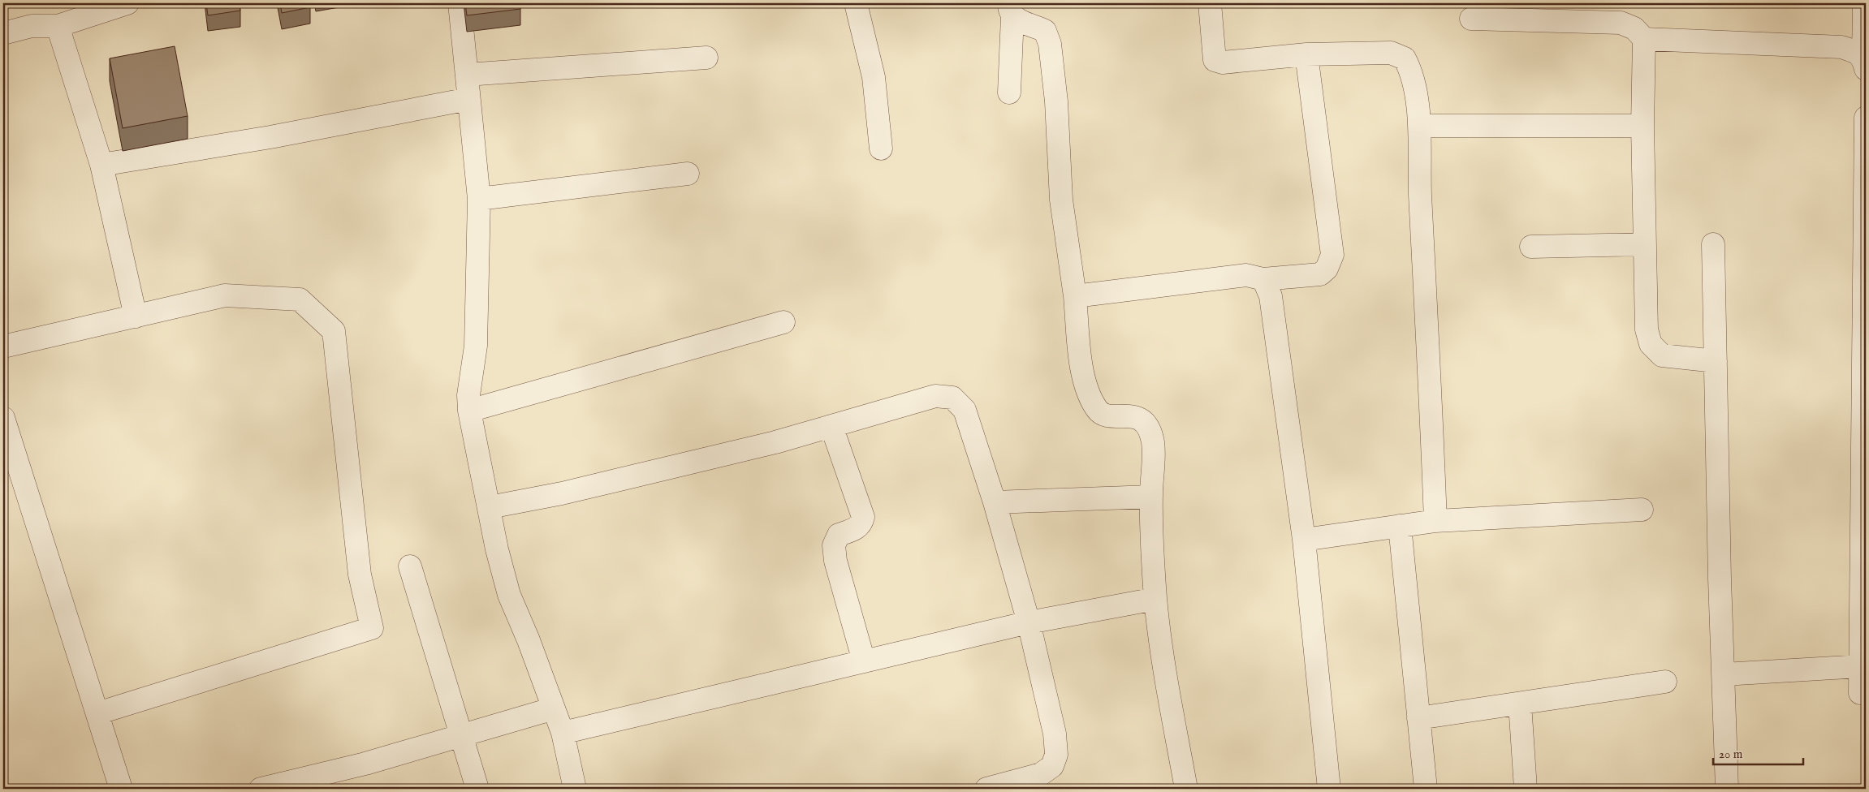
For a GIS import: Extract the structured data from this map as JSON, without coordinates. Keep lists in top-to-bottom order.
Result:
{
  "scale_bar": "20 m"
}
